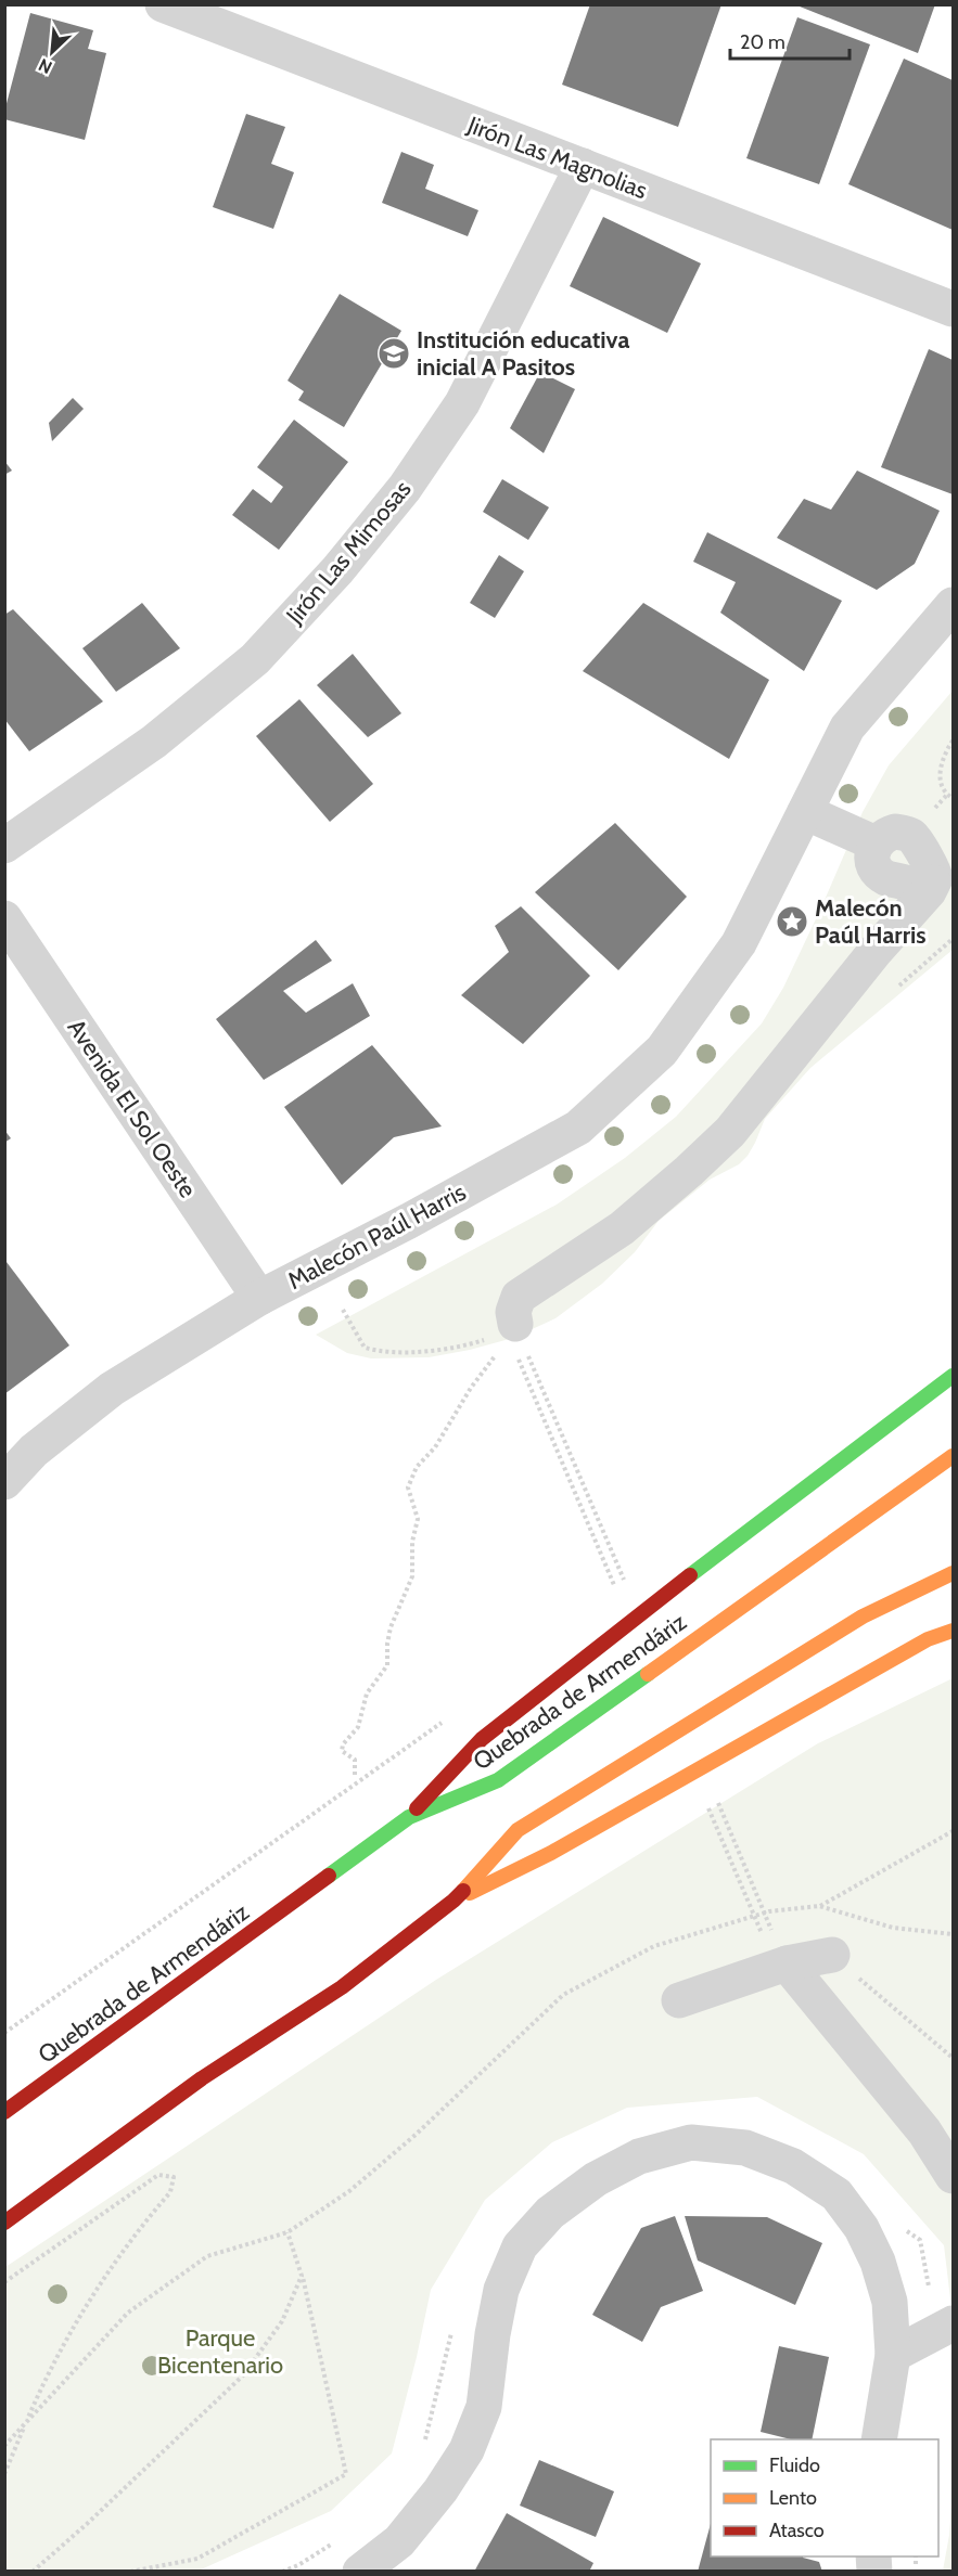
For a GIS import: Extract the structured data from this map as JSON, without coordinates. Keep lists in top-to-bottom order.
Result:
{
  "streets": {
    "highway": ["Quebrada de Armendáriz"],
    "street": [
      "Jirón Las Magnolias",
      "Jirón Las Mimosas",
      "Avenida El Sol Oeste",
      "Malecón Paúl Harris"
    ]
  },
  "crossings": [
    ["Jirón Las Magnolias", "Jirón Las Mimosas"],
    ["Avenida El Sol Oeste", "Malecón Paúl Harris"]
  ],
  "parks": ["Parque Bicentenario"],
  "places": {
    "school or university": ["Institución educativa inicial A Pasitos"],
    "place": ["Malecón Paúl Harris"]
  },
  "legend": ["Fluido", "Lento", "Atasco"],
  "scale_bar": "20 m",
  "north": "bottom left"
}
